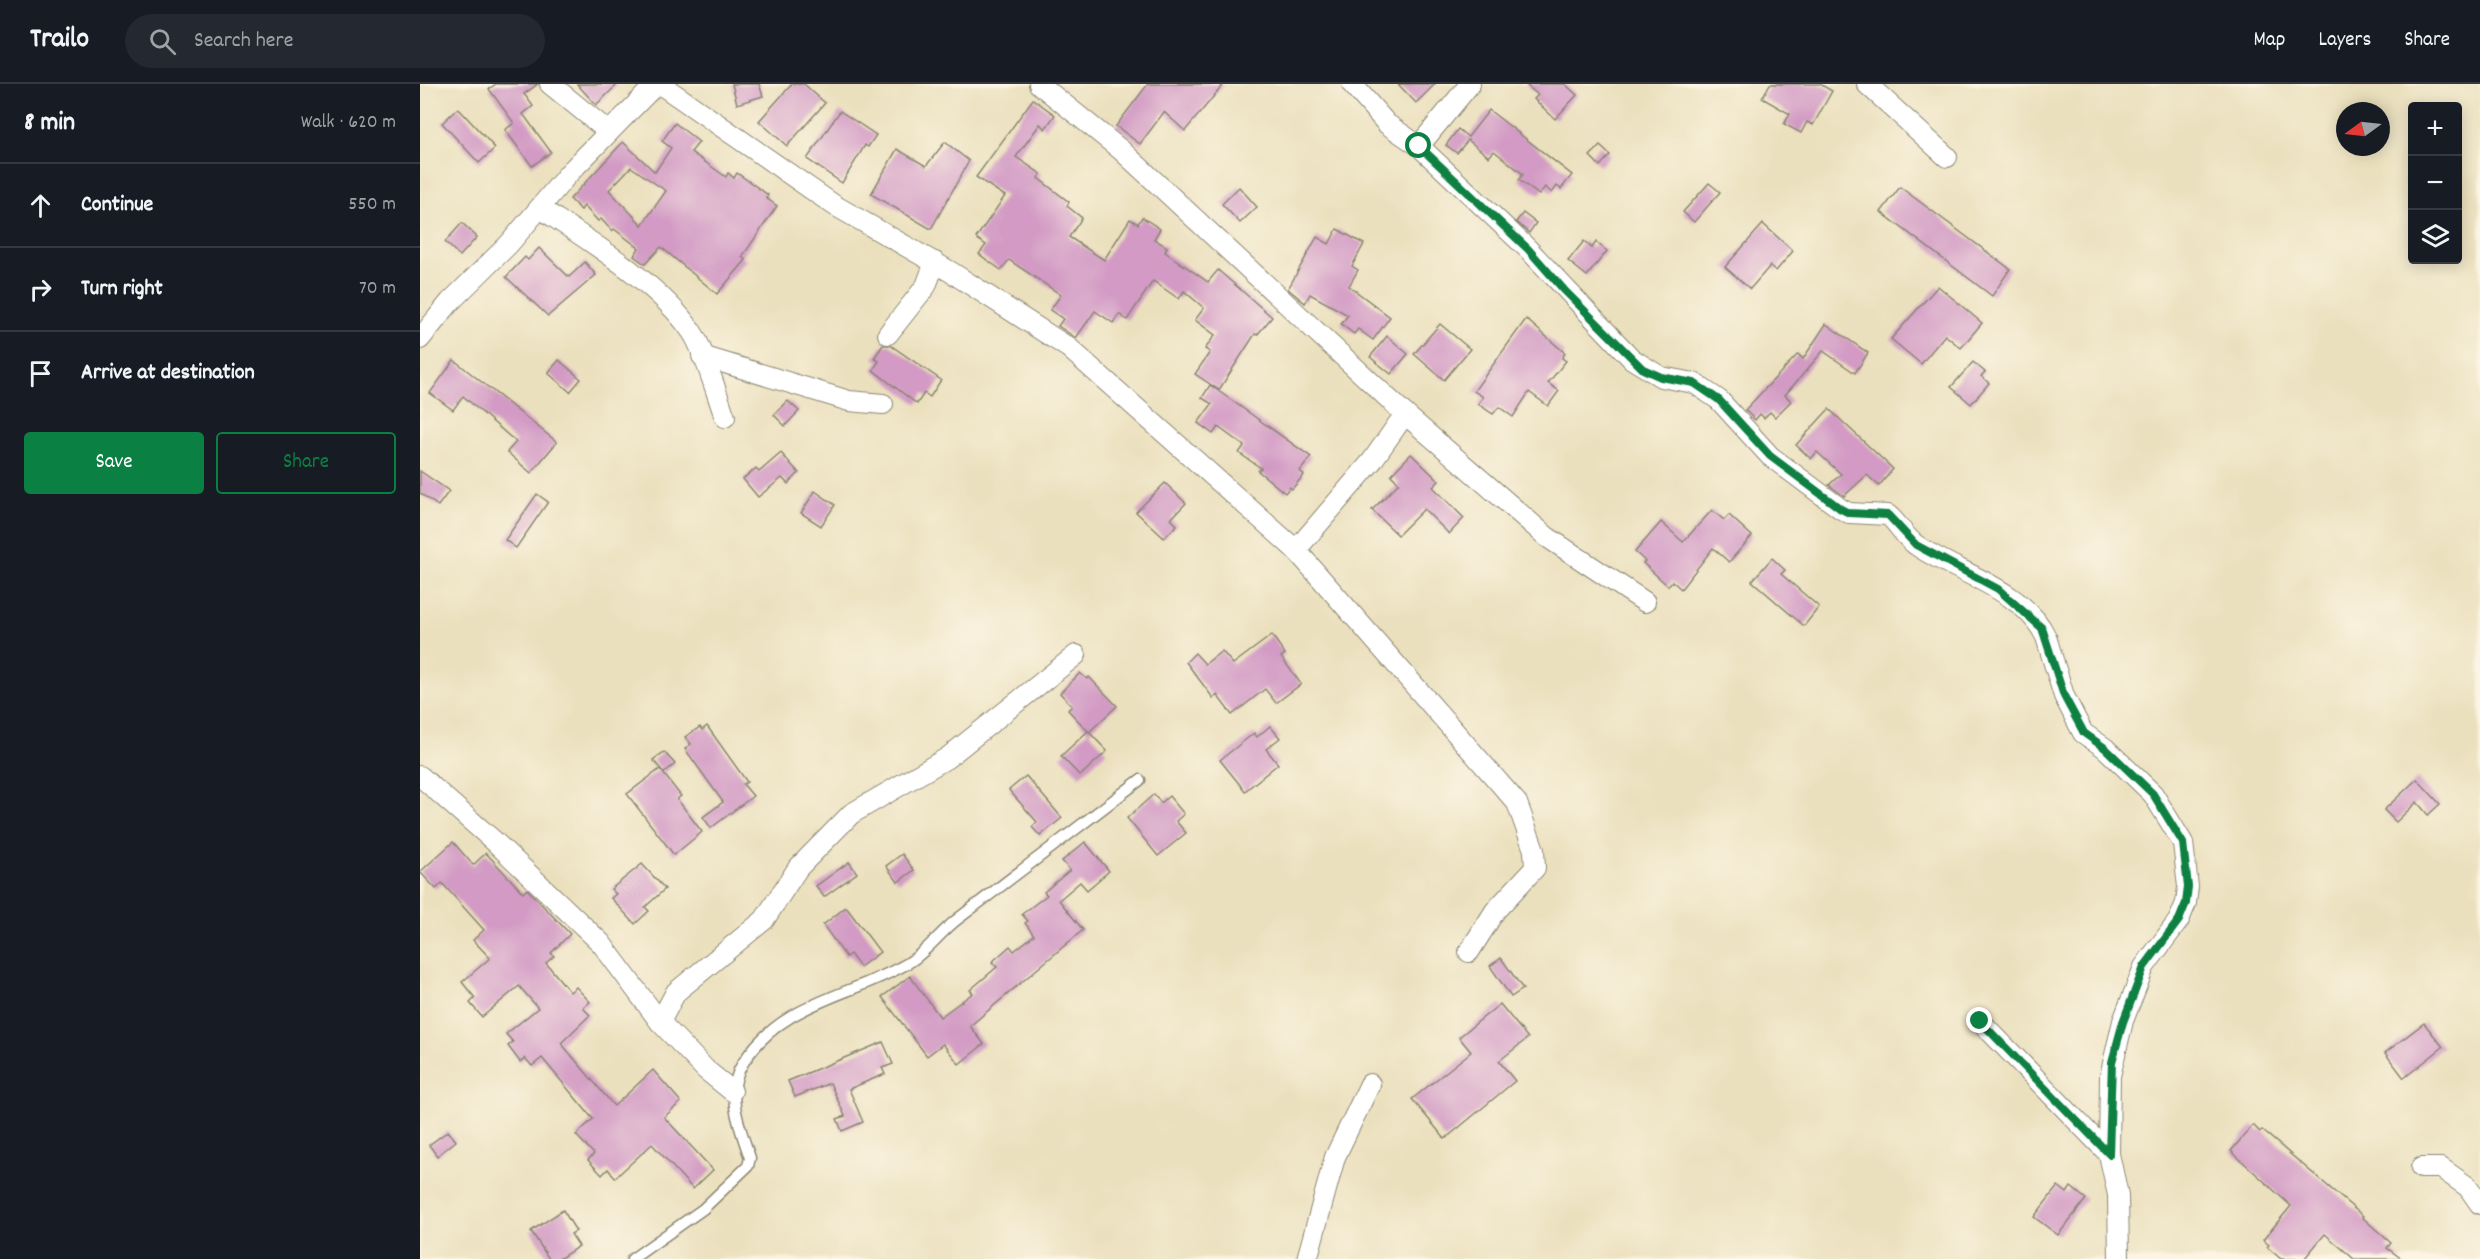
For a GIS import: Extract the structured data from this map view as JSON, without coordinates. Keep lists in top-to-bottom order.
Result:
{
  "north": "left",
  "page": {
    "header": "Trailo",
    "search": "Search here",
    "nav": ["Map", "Layers", "Share"],
    "heading": ["8 min", "Walk · 620 m"],
    "map_buttons": ["+", "−"],
    "list": [
      ["Continue", "550 m"],
      ["Turn right", "70 m"],
      "Arrive at destination"
    ],
    "buttons": ["Save", "Share"]
  }
}
